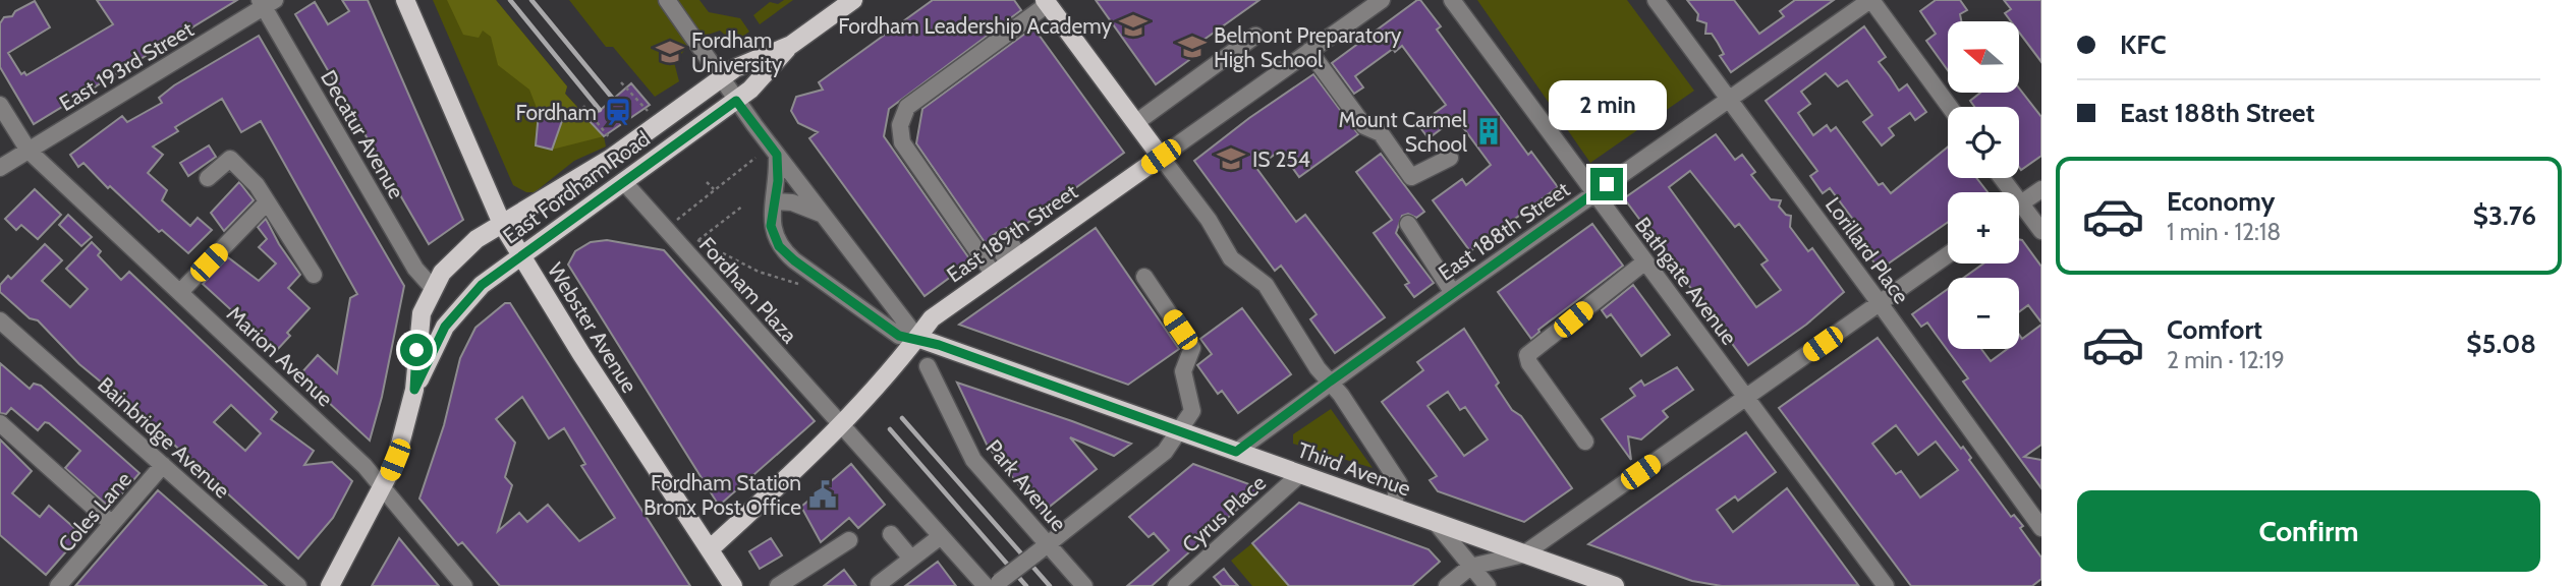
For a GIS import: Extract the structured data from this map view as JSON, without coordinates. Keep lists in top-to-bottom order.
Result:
{
  "streets": {
    "main road": [
      "East Fordham Road",
      "East 189th Street",
      "Webster Avenue",
      "Third Avenue"
    ],
    "street": [
      "East 193rd Street",
      "Decatur Avenue",
      "East 188th Street",
      "Lorillard Place",
      "Bathgate Avenue",
      "Fordham Plaza",
      "Marion Avenue",
      "Bainbridge Avenue",
      "Park Avenue",
      "Coles Lane",
      "Cyrus Place"
    ]
  },
  "crossings": [
    ["East 193rd Street", "Decatur Avenue"],
    ["East 193rd Street", "Marion Avenue"],
    ["Decatur Avenue", "East Fordham Road"],
    ["East Fordham Road", "Fordham Plaza"],
    ["East Fordham Road", "Webster Avenue"],
    ["East Fordham Road", "Marion Avenue"],
    ["East 188th Street", "Lorillard Place"],
    ["East 188th Street", "Bathgate Avenue"],
    ["East 188th Street", "Third Avenue"],
    ["East 189th Street", "Fordham Plaza"],
    ["East 189th Street", "Webster Avenue"],
    ["East 189th Street", "Third Avenue"],
    ["Bainbridge Avenue", "Coles Lane"],
    ["Third Avenue", "Cyrus Place"]
  ],
  "places": {
    "school or university": [
      "Fordham Leadership Academy",
      "Belmont Preparatory High School",
      "Fordham University",
      "IS 254"
    ],
    "station": ["Fordham"],
    "building": ["Mount Carmel School"],
    "public building": ["Fordham Station Bronx Post Office"]
  },
  "north": "left",
  "page": {
    "banner": ["KFC", "East 188th Street"],
    "map_buttons": ["+", "−"],
    "bubble": "2 min",
    "list": [
      {
        "name": "Economy",
        "note": "1 min · 12:18",
        "value": "$3.76"
      },
      {
        "name": "Comfort",
        "note": "2 min · 12:19",
        "value": "$5.08"
      }
    ],
    "buttons": "Confirm"
  }
}
